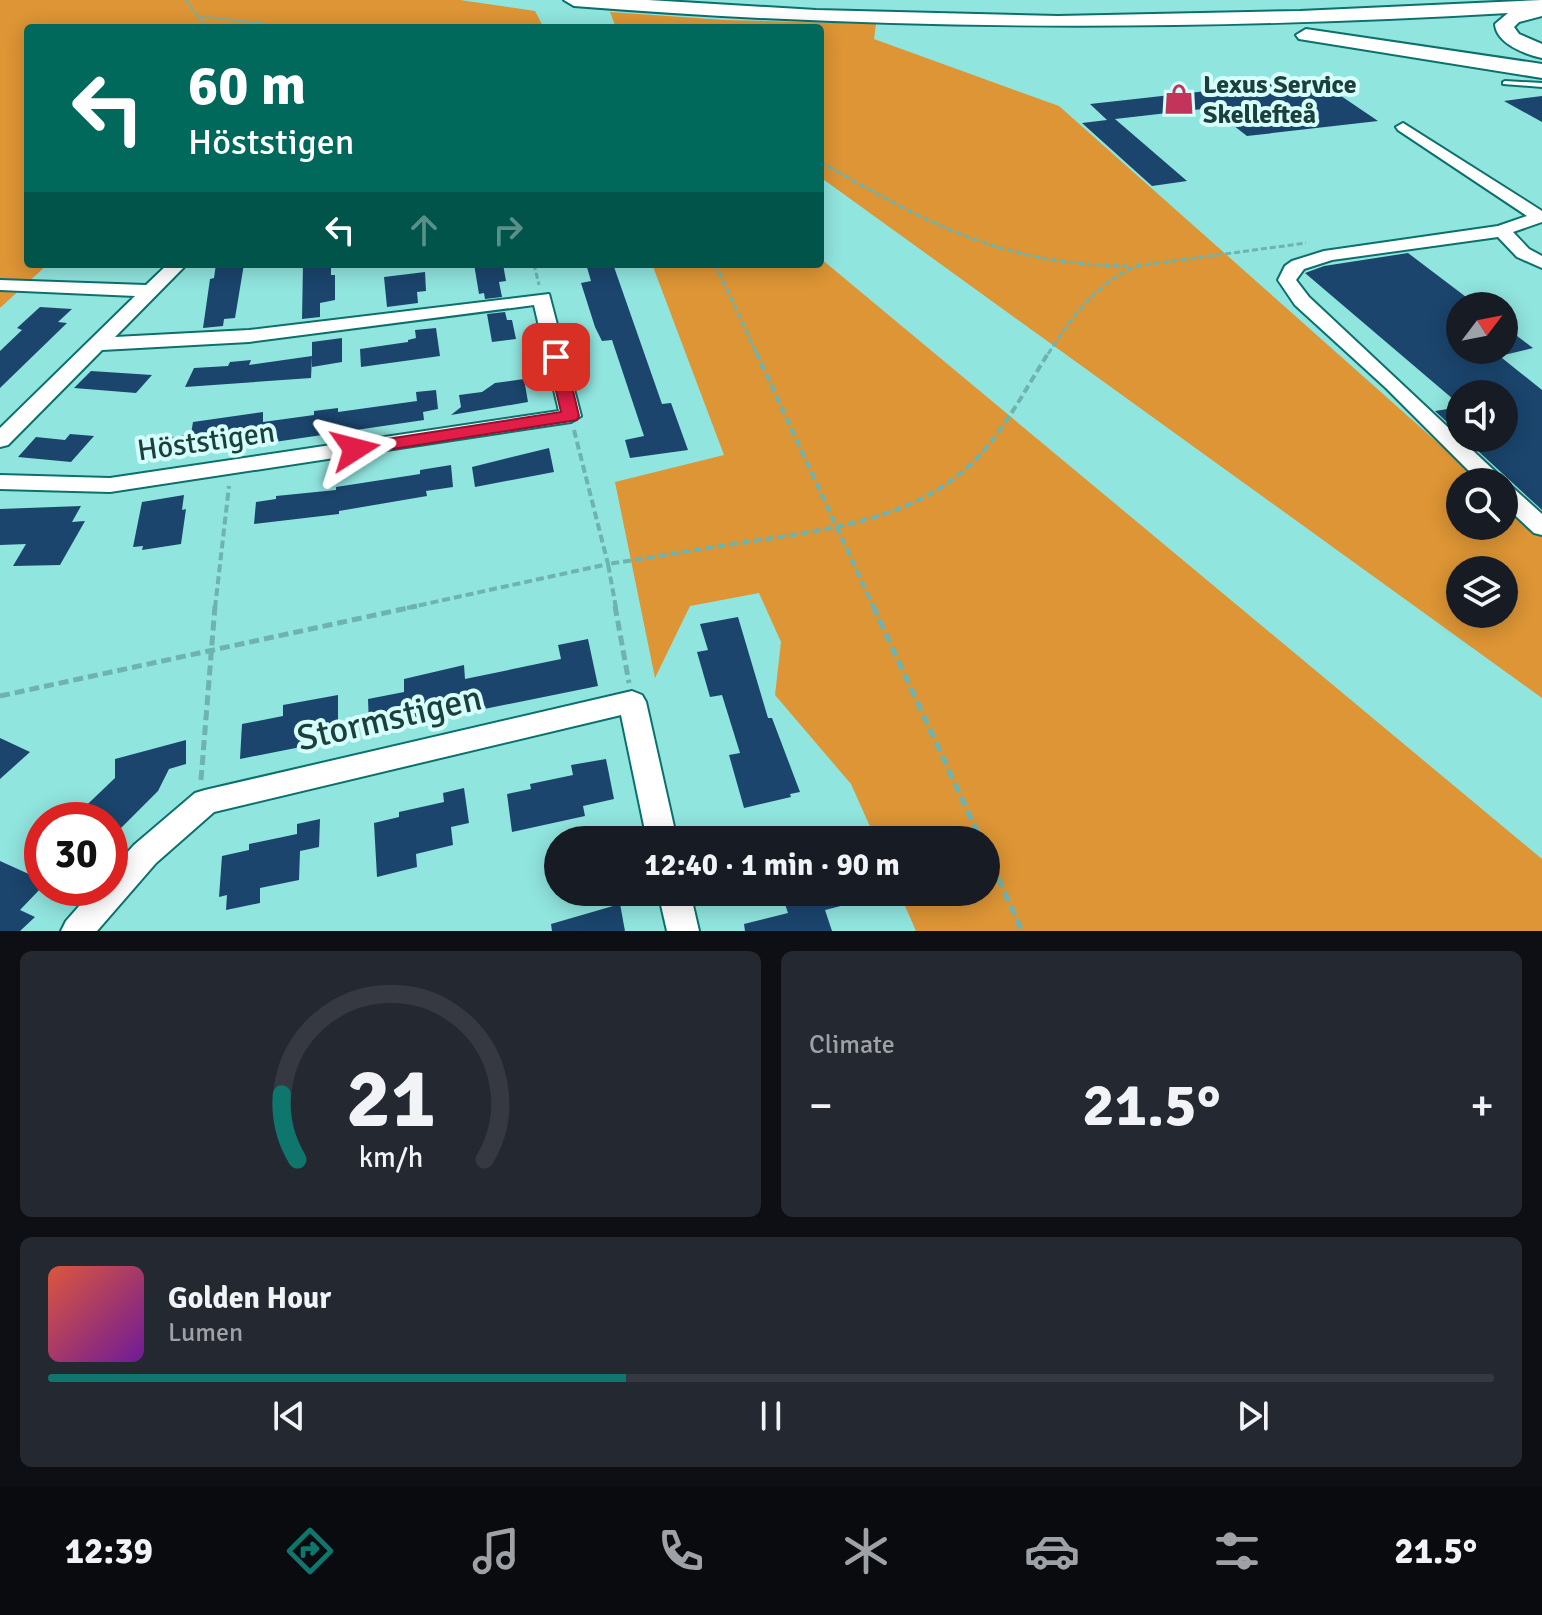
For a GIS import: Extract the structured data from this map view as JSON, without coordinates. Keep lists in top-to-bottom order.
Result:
{
  "streets": {
    "street": ["Höststigen", "Stormstigen"]
  },
  "places": {
    "shop": ["Lexus Service Skellefteå"]
  },
  "north": "top right",
  "page": {
    "turn": ["60 m", "Höststigen"],
    "limit": "30",
    "trip": "12:40 · 1 min · 90 m",
    "tile": "Climate",
    "heat": ["−", "21.5°", "+"],
    "song": ["Golden Hour", "Lumen"],
    "tabs": ["12:39", "21.5°"],
    "gauge": ["21", "km/h"]
  }
}
